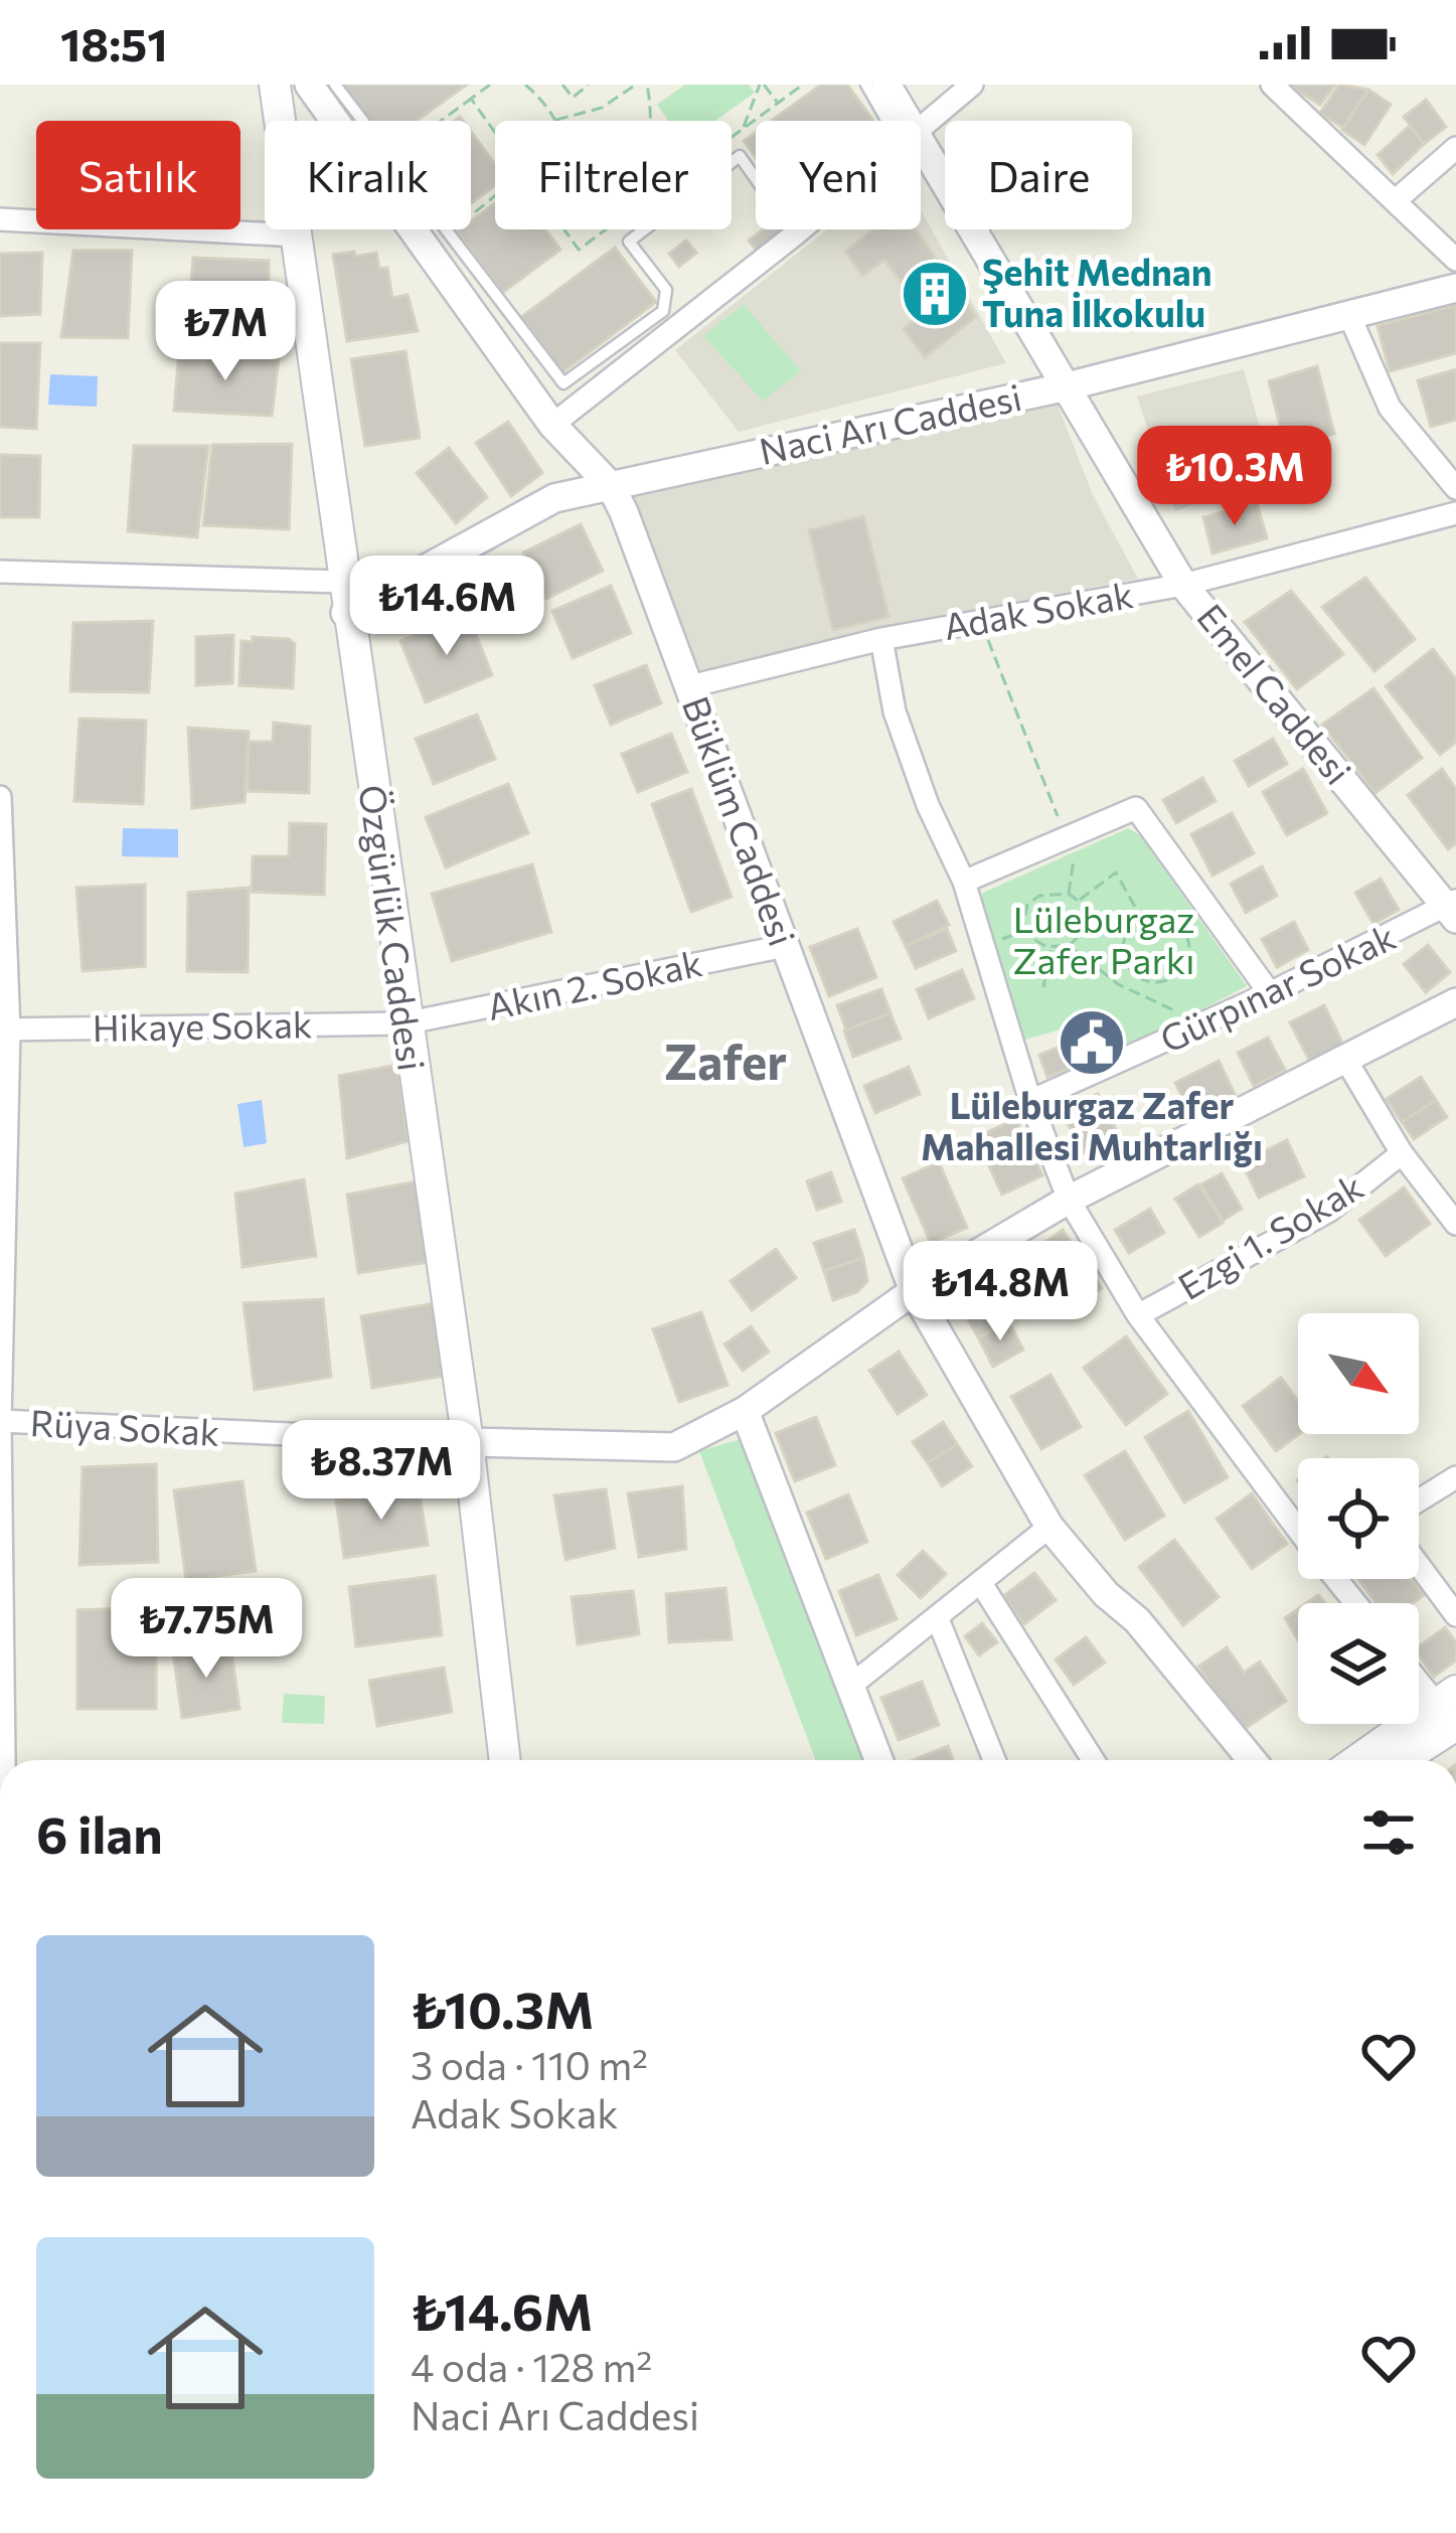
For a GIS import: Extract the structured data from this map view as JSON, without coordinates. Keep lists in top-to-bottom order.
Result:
{
  "streets": {
    "main road": ["Özgürlük Caddesi"],
    "street": [
      "Naci Arı Caddesi",
      "Adak Sokak",
      "Emel Caddesi",
      "Büklüm Caddesi",
      "Akın 2. Sokak",
      "Gürpınar Sokak",
      "Hikaye Sokak",
      "Ezgi 1. Sokak",
      "Rüya Sokak"
    ]
  },
  "crossings": [
    ["Naci Arı Caddesi", "Emel Caddesi"],
    ["Naci Arı Caddesi", "Büklüm Caddesi"],
    ["Naci Arı Caddesi", "Özgürlük Caddesi"],
    ["Adak Sokak", "Emel Caddesi"],
    ["Adak Sokak", "Büklüm Caddesi"],
    ["Emel Caddesi", "Gürpınar Sokak"],
    ["Büklüm Caddesi", "Akın 2. Sokak"],
    ["Özgürlük Caddesi", "Akın 2. Sokak"],
    ["Özgürlük Caddesi", "Hikaye Sokak"],
    ["Özgürlük Caddesi", "Rüya Sokak"],
    ["Akın 2. Sokak", "Hikaye Sokak"]
  ],
  "districts": ["Zafer"],
  "parks": ["Lüleburgaz Zafer Parkı"],
  "places": {
    "building": ["Şehit Mednan Tuna İlkokulu"],
    "public building": ["Lüleburgaz Zafer Mahallesi Muhtarlığı"]
  },
  "north": "bottom right",
  "page": {
    "status": "18:51",
    "chip": [
      "Satılık",
      "Kiralık",
      "Filtreler",
      "Yeni",
      "Daire"
    ],
    "price": [
      "₺7M",
      "₺10.3M",
      "₺14.6M",
      "₺14.8M",
      "₺8.37M",
      "₺7.75M"
    ],
    "heading": "6 ilan",
    "list": [
      {
        "name": "₺10.3M",
        "note": "3 oda · 110 m² · Adak Sokak"
      },
      {
        "name": "₺14.6M",
        "note": "4 oda · 128 m² · Naci Arı Caddesi"
      }
    ]
  }
}
